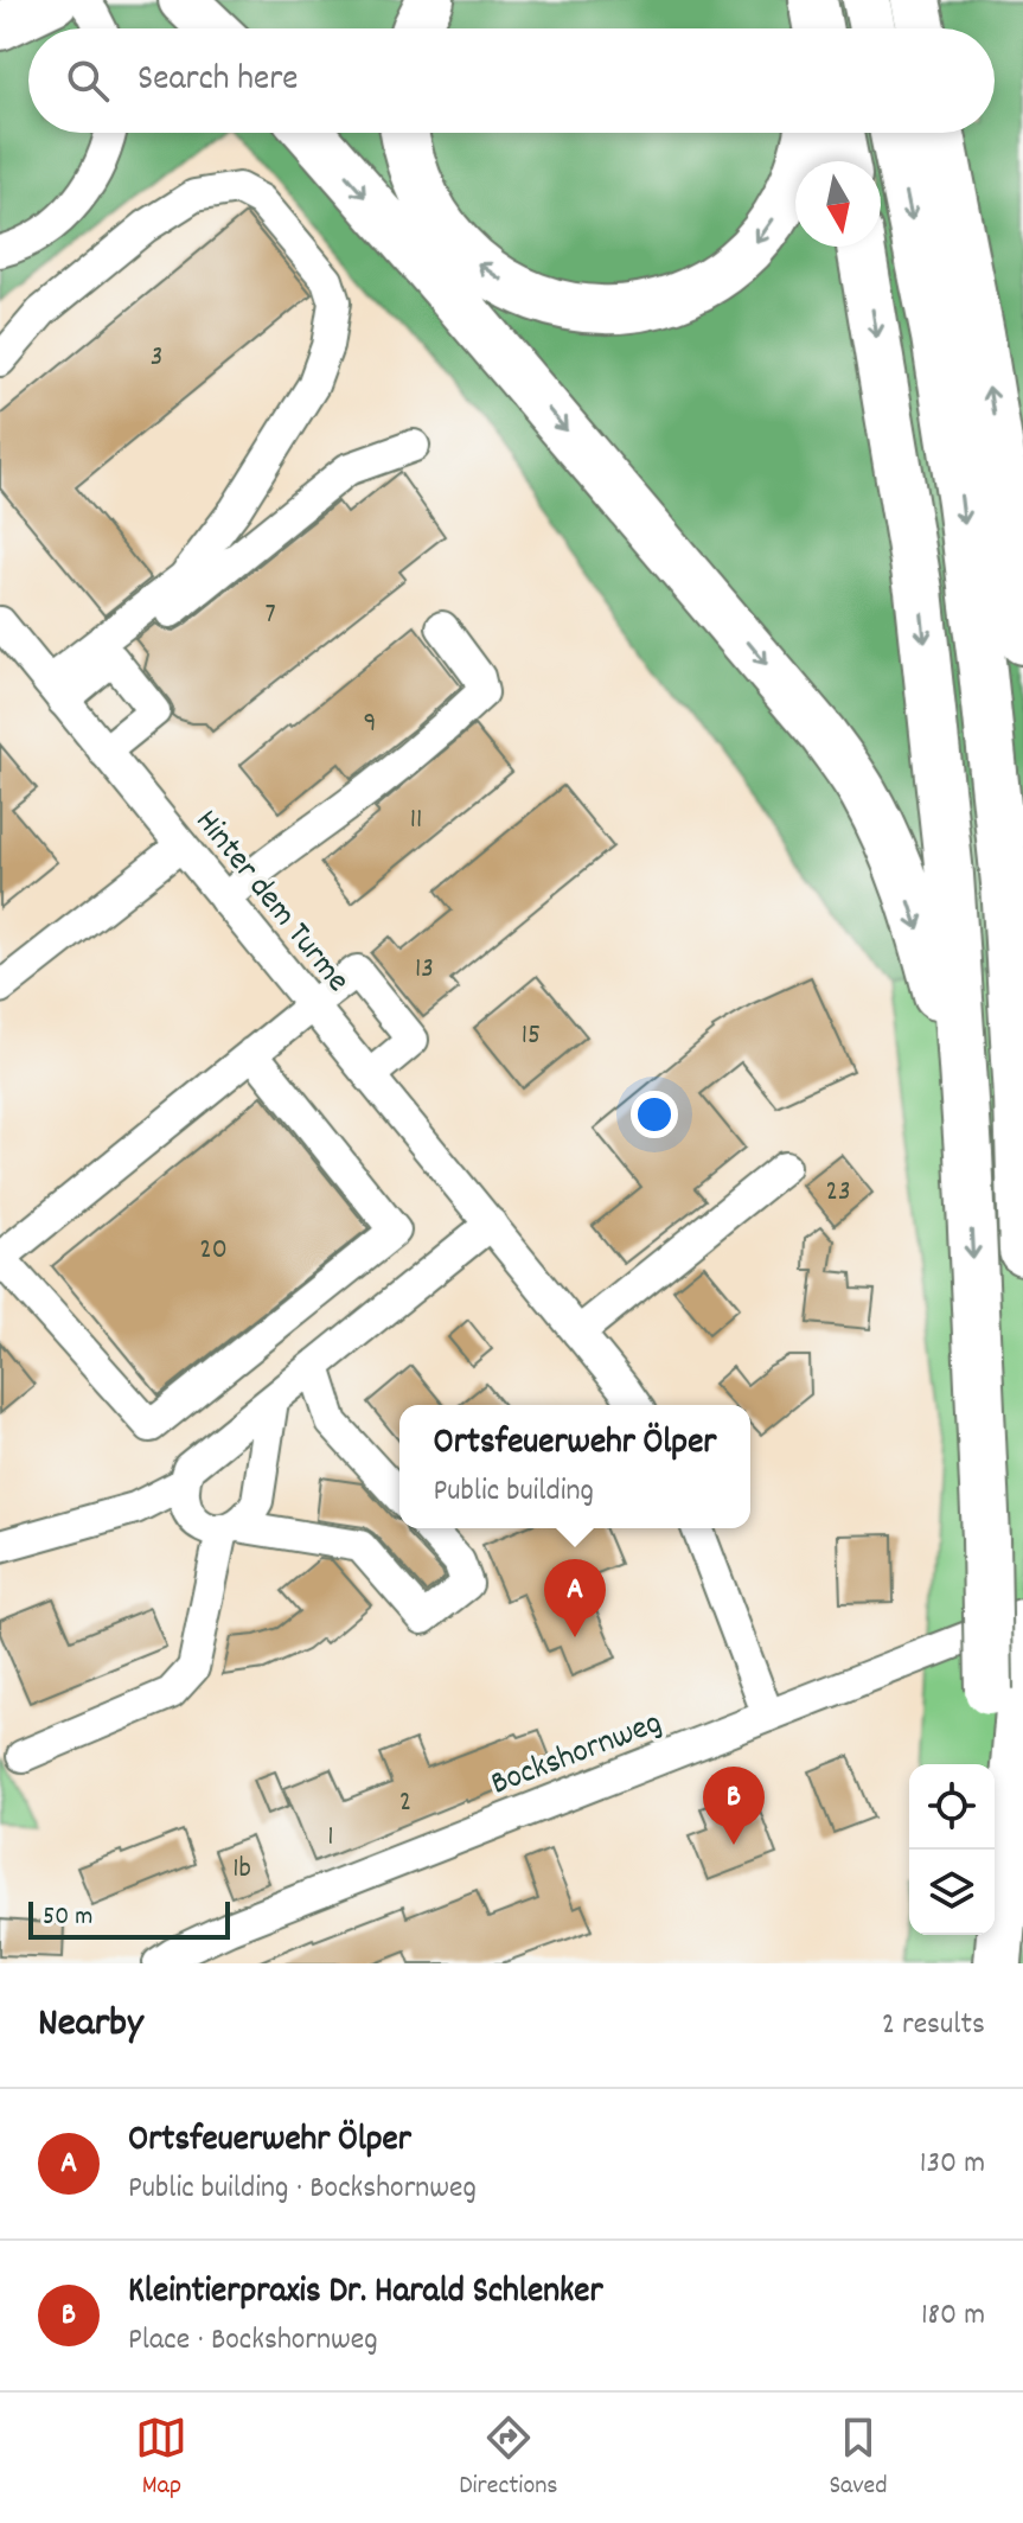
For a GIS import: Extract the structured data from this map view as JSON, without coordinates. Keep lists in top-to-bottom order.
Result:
{
  "streets": {
    "street": ["Hinter dem Turme", "Bockshornweg"]
  },
  "house_numbers": [
    "3",
    "7",
    "9",
    "11",
    "13",
    "15",
    "23",
    "20",
    "2",
    "1",
    "1b"
  ],
  "scale_bar": "50 m",
  "north": "bottom",
  "page": {
    "search": "Search here",
    "popup": ["Ortsfeuerwehr Ölper", "Public building"],
    "pins": ["A", "B"],
    "scale": "50 m",
    "heading": ["Nearby", "2 results"],
    "list": [
      {
        "mark": "A",
        "name": "Ortsfeuerwehr Ölper",
        "note": "Public building · Bockshornweg",
        "value": "130 m"
      },
      {
        "mark": "B",
        "name": "Kleintierpraxis Dr. Harald Schlenker",
        "note": "Place · Bockshornweg",
        "value": "180 m"
      }
    ],
    "nav": ["Map", "Directions", "Saved"]
  }
}
